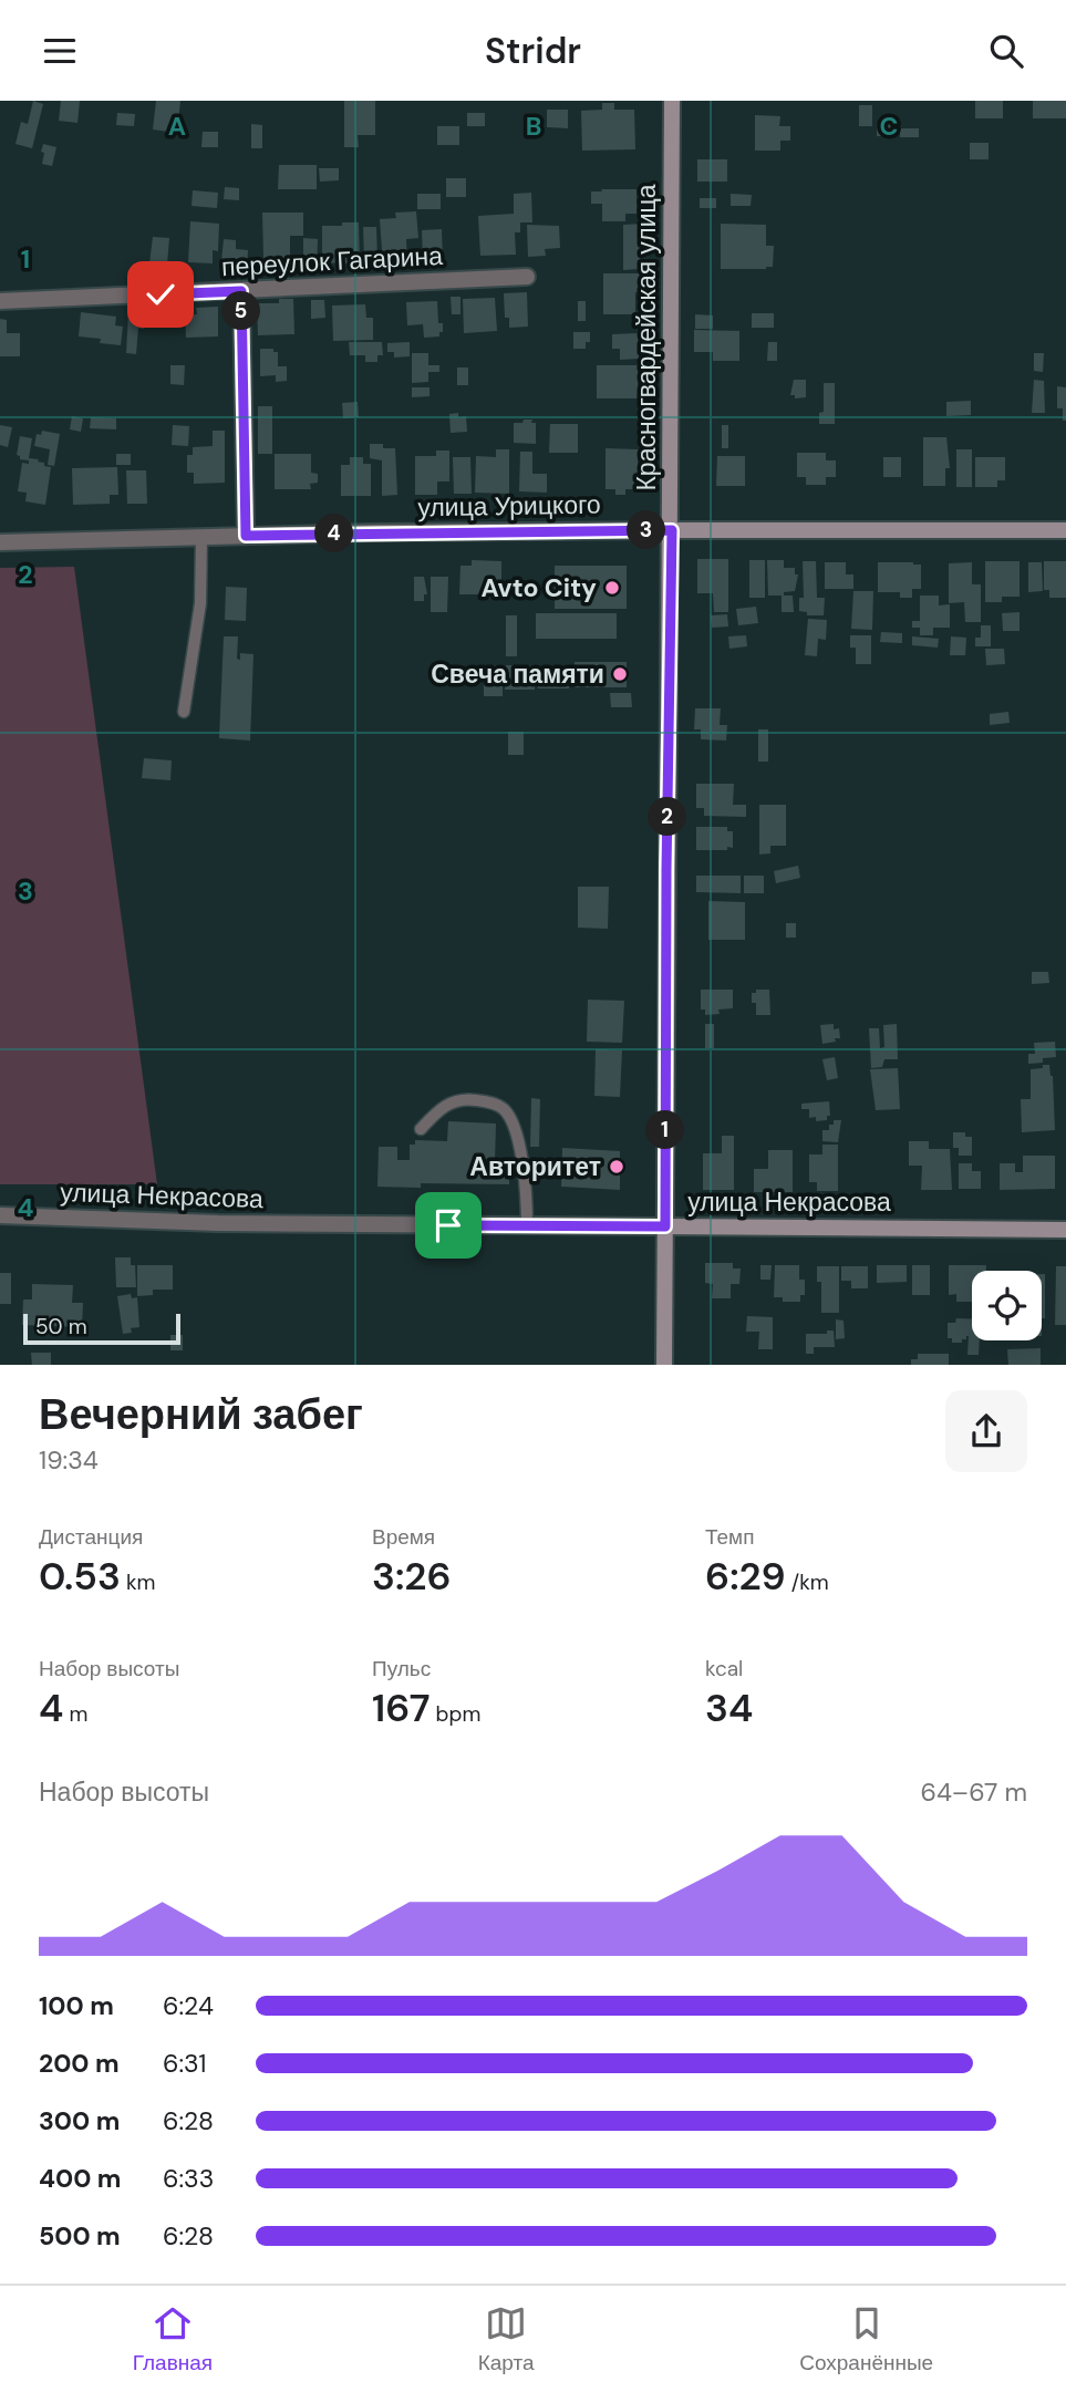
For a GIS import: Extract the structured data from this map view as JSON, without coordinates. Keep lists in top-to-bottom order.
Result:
{
  "streets": {
    "main road": ["Красногвардейская улица", "улица Урицкого", "улица Некрасова"],
    "street": ["переулок Гагарина"]
  },
  "crossings": [
    ["Красногвардейская улица", "улица Урицкого"],
    ["Красногвардейская улица", "улица Некрасова"]
  ],
  "places": ["Avto City", "Свеча памяти", "Авторитет"],
  "scale_bar": "50 m",
  "page": {
    "header": "Stridr",
    "pins": [
      "5",
      "3",
      "4",
      "2",
      "1"
    ],
    "scale": "50 m",
    "heading": ["Вечерний забег", "19:34"],
    "stats": [
      ["Дистанция", "0.53 km"],
      ["Время", "3:26"],
      ["Темп", "6:29 /km"],
      ["Набор высоты", "4 m"],
      ["Пульс", "167 bpm"],
      ["kcal", "34"]
    ],
    "chart": ["Набор высоты", "64–67 m"],
    "list": [
      {
        "name": "100 m",
        "note": "6:24"
      },
      {
        "name": "200 m",
        "note": "6:31"
      },
      {
        "name": "300 m",
        "note": "6:28"
      },
      {
        "name": "400 m",
        "note": "6:33"
      },
      {
        "name": "500 m",
        "note": "6:28"
      }
    ],
    "tabs": ["Главная", "Карта", "Сохранённые"]
  },
  "grid": {
    "columns": ["A", "B", "C"],
    "rows": [
      "1",
      "2",
      "3",
      "4"
    ]
  }
}
